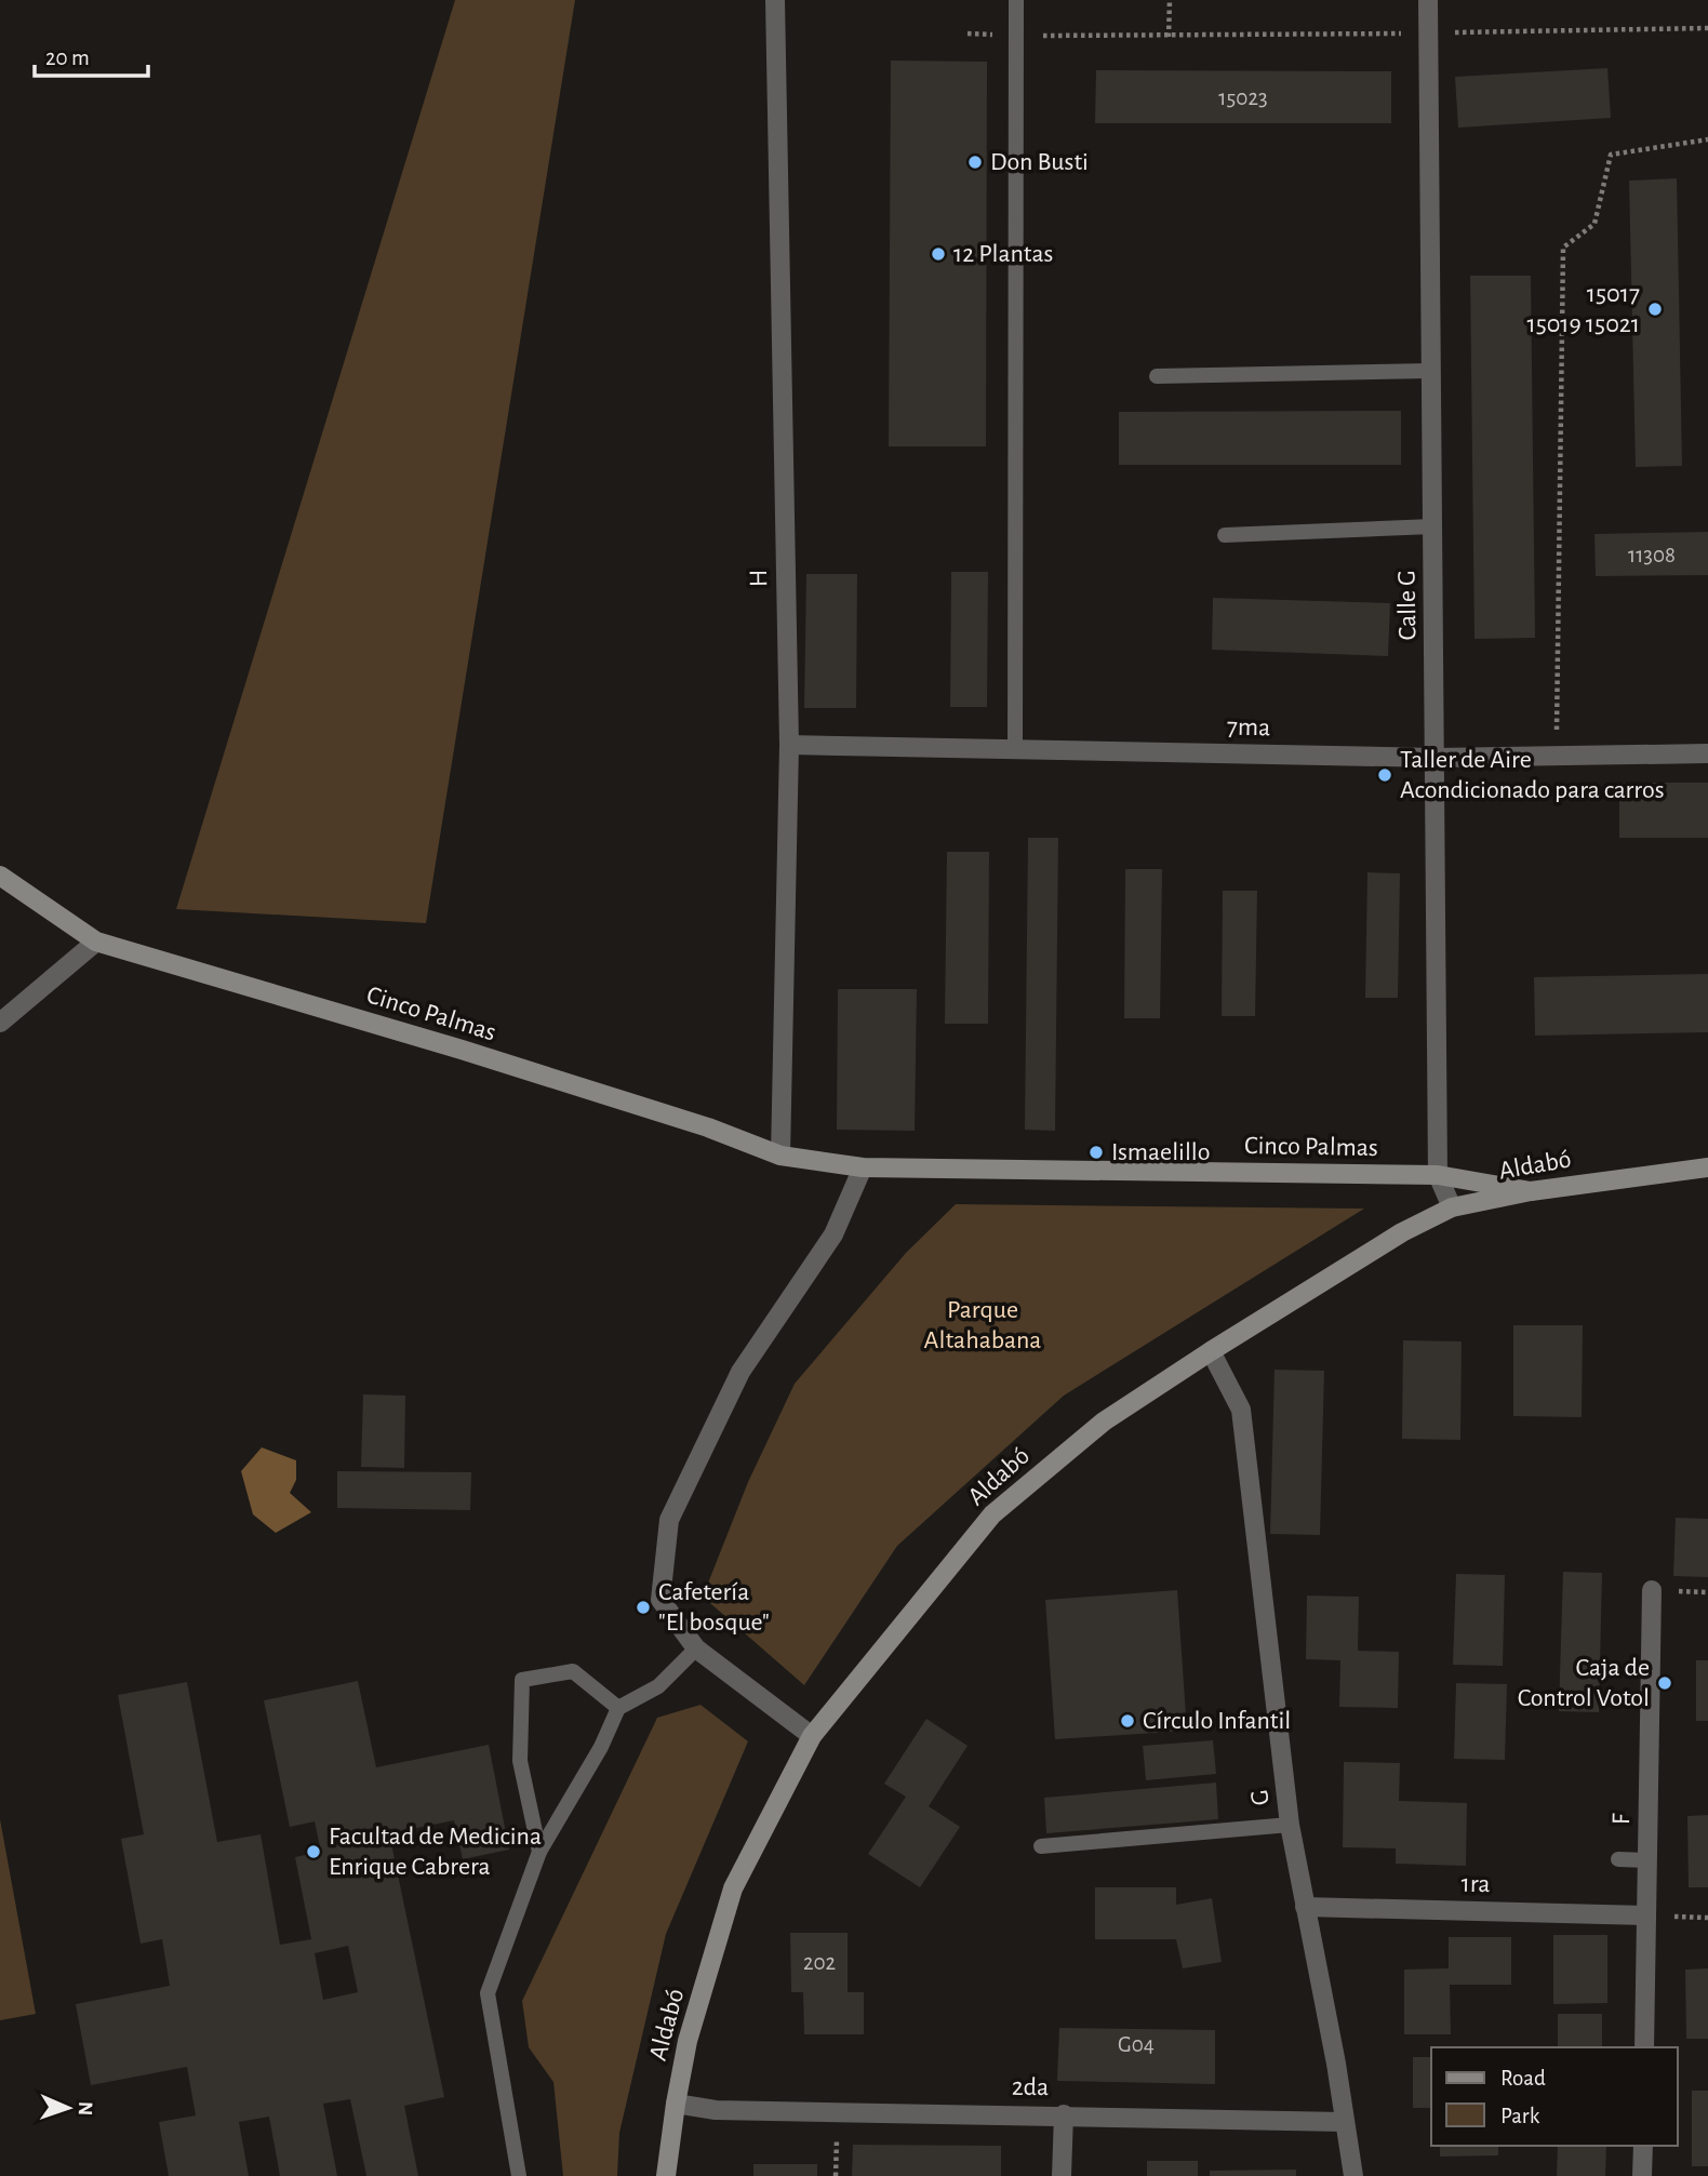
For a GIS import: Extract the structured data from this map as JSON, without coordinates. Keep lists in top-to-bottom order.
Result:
{
  "streets": {
    "street": [
      "H",
      "Calle G",
      "7ma",
      "Cinco Palmas",
      "Aldabó",
      "G",
      "F",
      "1ra",
      "2da"
    ]
  },
  "crossings": [
    ["H", "7ma"],
    ["H", "Cinco Palmas"],
    ["Calle G", "7ma"],
    ["Calle G", "Cinco Palmas"],
    ["Calle G", "Aldabó"],
    ["Cinco Palmas", "Aldabó"],
    ["Aldabó", "G"],
    ["Aldabó", "2da"],
    ["G", "1ra"],
    ["G", "2da"],
    ["F", "1ra"]
  ],
  "parks": ["Parque Altahabana"],
  "places": [
    "Don Busti",
    "12 Plantas",
    "15017 15019 15021",
    "Taller de Aire Acondicionado para carros",
    "Ismaelillo",
    "Cafetería \"El bosque\"",
    "Caja de Control Votol",
    "Círculo Infantil",
    "Facultad de Medicina Enrique Cabrera"
  ],
  "house_numbers": [
    "15023",
    "11308",
    "202",
    "G04"
  ],
  "legend": ["Road", "Park"],
  "scale_bar": "20 m",
  "north": "right"
}
